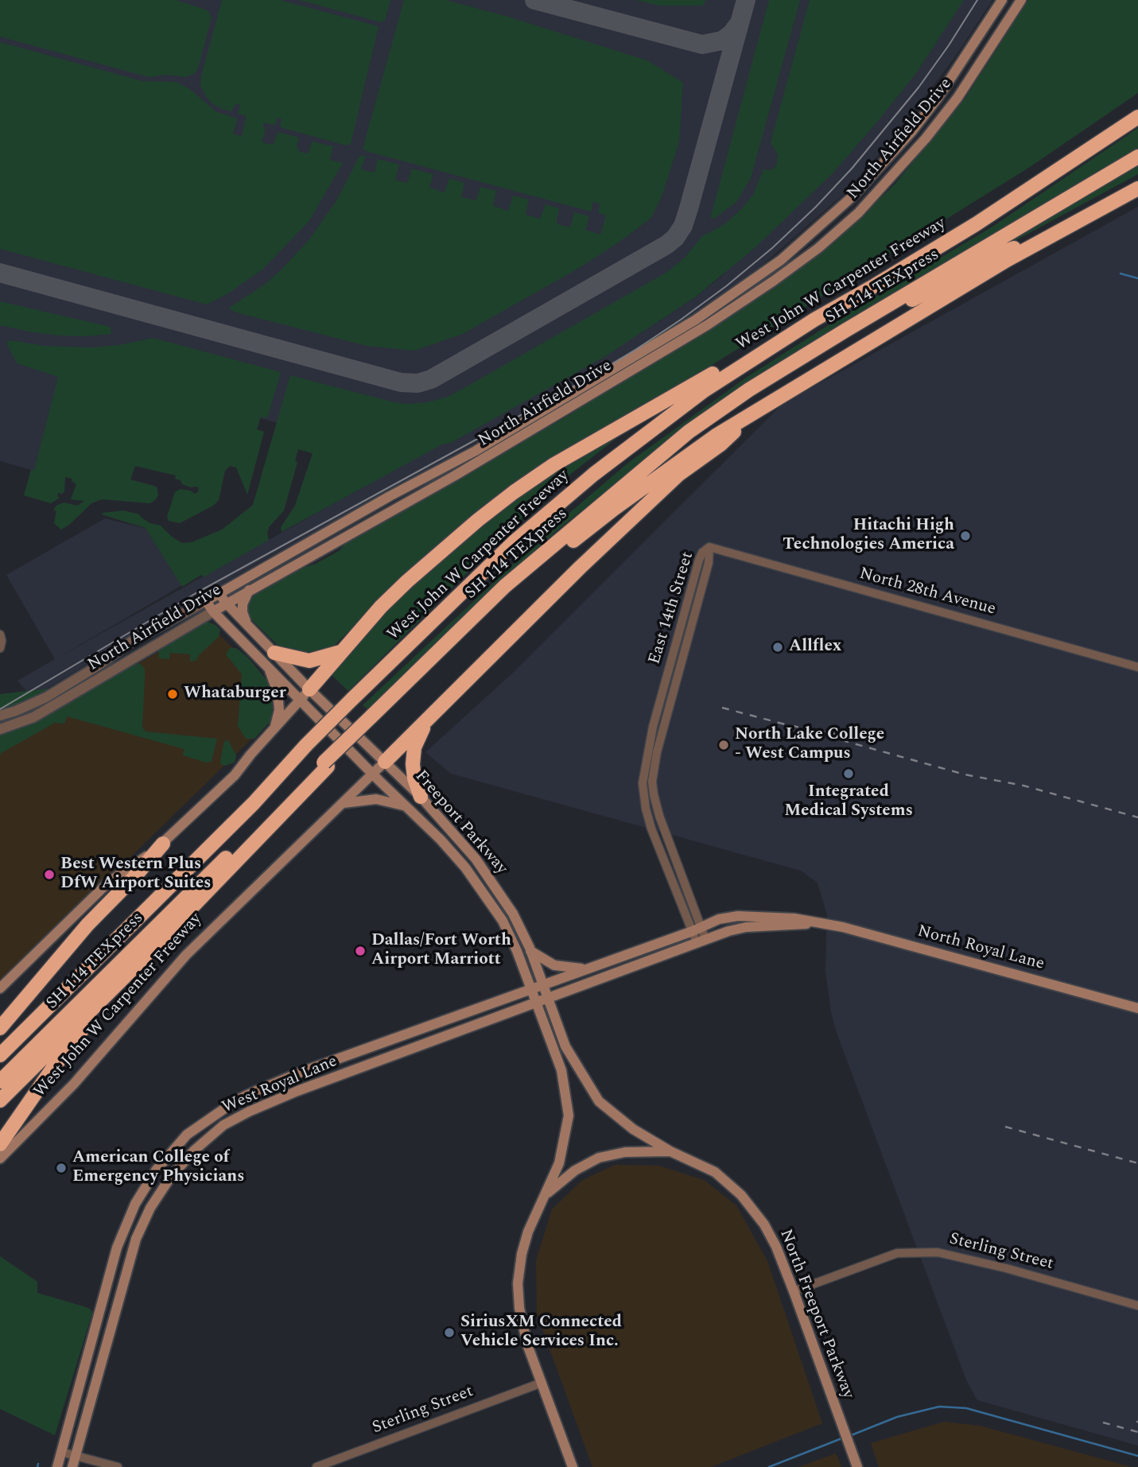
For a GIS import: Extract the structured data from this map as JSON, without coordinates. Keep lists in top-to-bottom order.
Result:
{
  "streets": {
    "highway": ["West John W Carpenter Freeway", "SH 114 TEXpress"],
    "main road": [
      "North Airfield Drive",
      "Freeport Parkway",
      "North Royal Lane",
      "West Royal Lane",
      "North Freeport Parkway"
    ],
    "street": ["North 28th Avenue", "East 14th Street", "Sterling Street"]
  },
  "crossings": [
    ["North Airfield Drive", "Freeport Parkway"],
    ["West John W Carpenter Freeway", "SH 114 TEXpress"],
    ["West John W Carpenter Freeway", "Freeport Parkway"],
    ["North 28th Avenue", "East 14th Street"],
    ["East 14th Street", "North Royal Lane"],
    ["East 14th Street", "West Royal Lane"],
    ["Freeport Parkway", "North Royal Lane"],
    ["Freeport Parkway", "West Royal Lane"],
    ["Freeport Parkway", "Sterling Street"],
    ["Freeport Parkway", "North Freeport Parkway"],
    ["North Royal Lane", "West Royal Lane"],
    ["Sterling Street", "North Freeport Parkway"]
  ],
  "places": [
    "Hitachi High Technologies America",
    "Allflex",
    "Whataburger",
    "North Lake College - West Campus",
    "Integrated Medical Systems",
    "Best Western Plus DfW Airport Suites",
    "Dallas/Fort Worth Airport Marriott",
    "American College of Emergency Physicians",
    "SiriusXM Connected Vehicle Services Inc."
  ]
}
